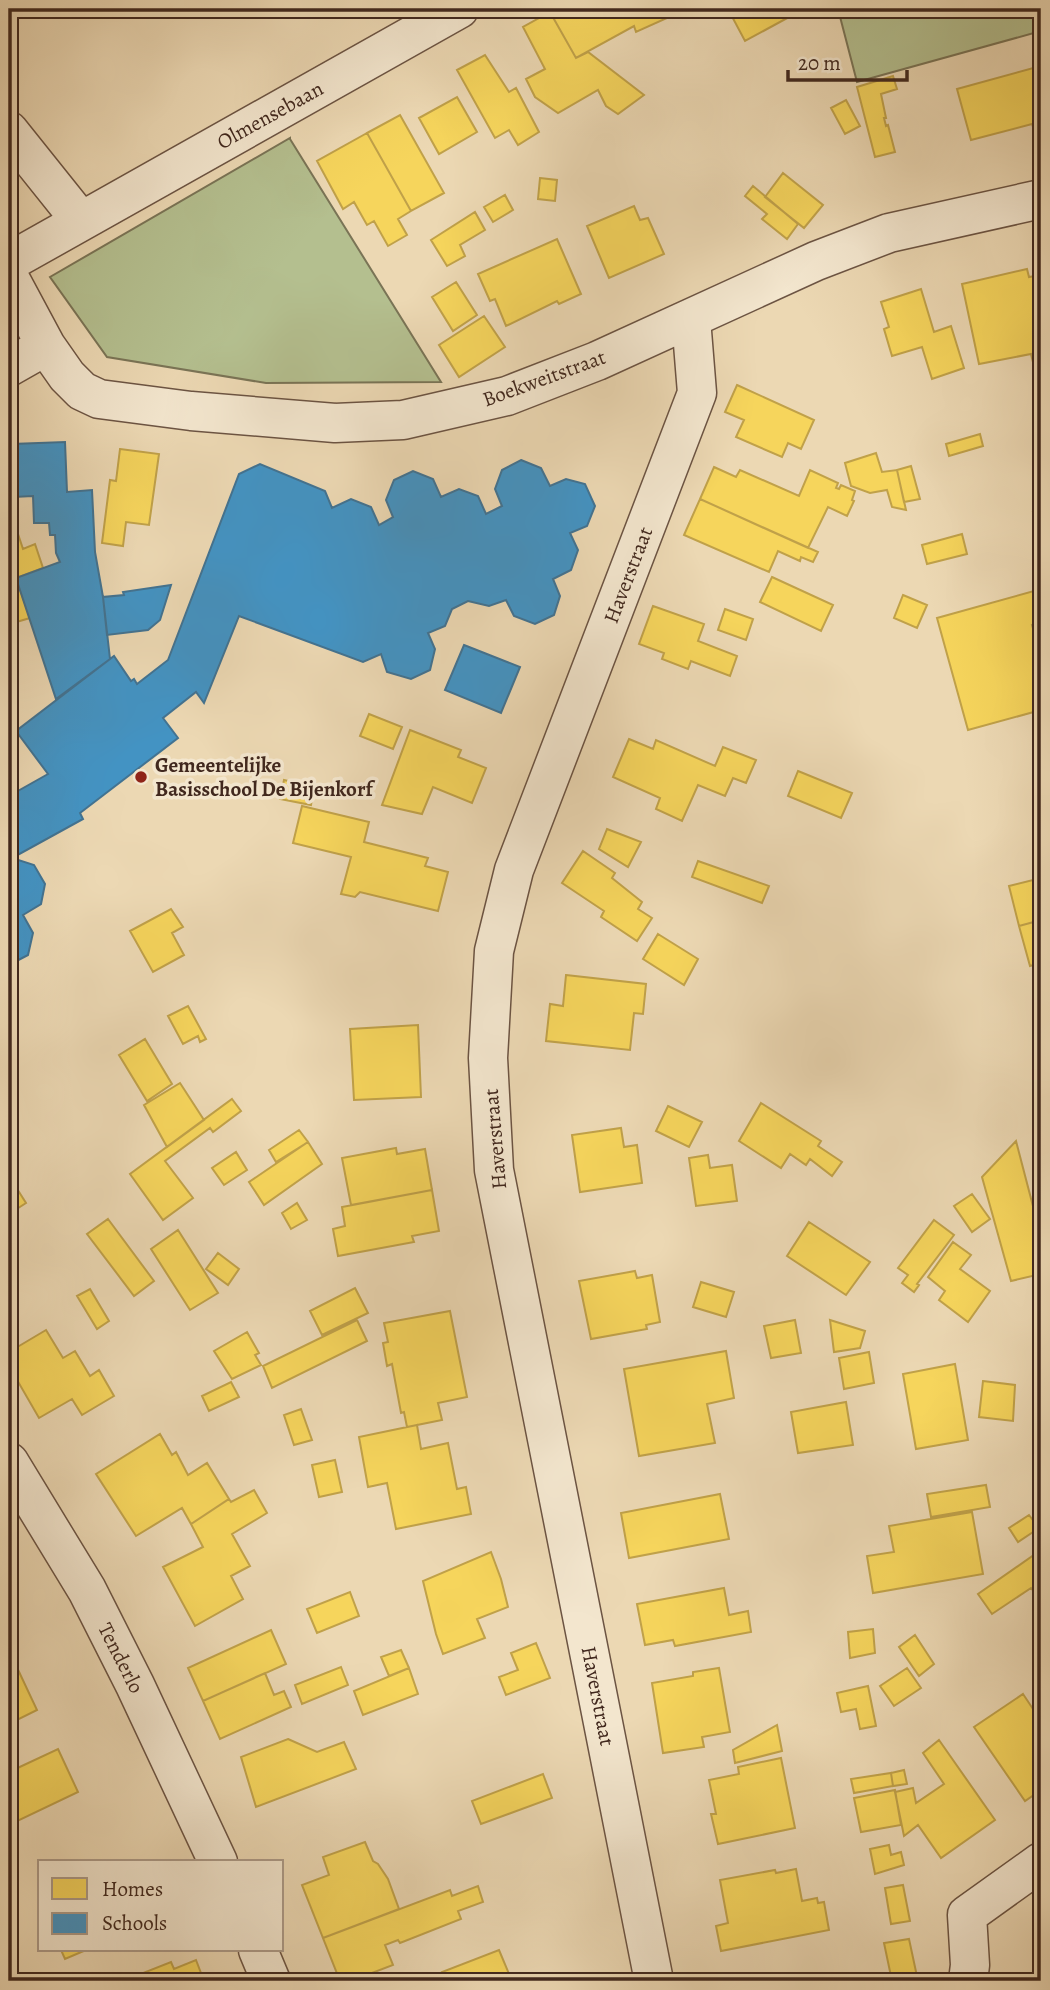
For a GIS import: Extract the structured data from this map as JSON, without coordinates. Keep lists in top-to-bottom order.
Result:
{
  "streets": {
    "street": [
      "Olmensebaan",
      "Boekweitstraat",
      "Haverstraat",
      "Tenderlo"
    ]
  },
  "crossings": [
    ["Boekweitstraat", "Haverstraat"]
  ],
  "places": ["Gemeentelijke Basisschool De Bijenkorf"],
  "legend": ["Homes", "Schools"],
  "scale_bar": "20 m"
}
